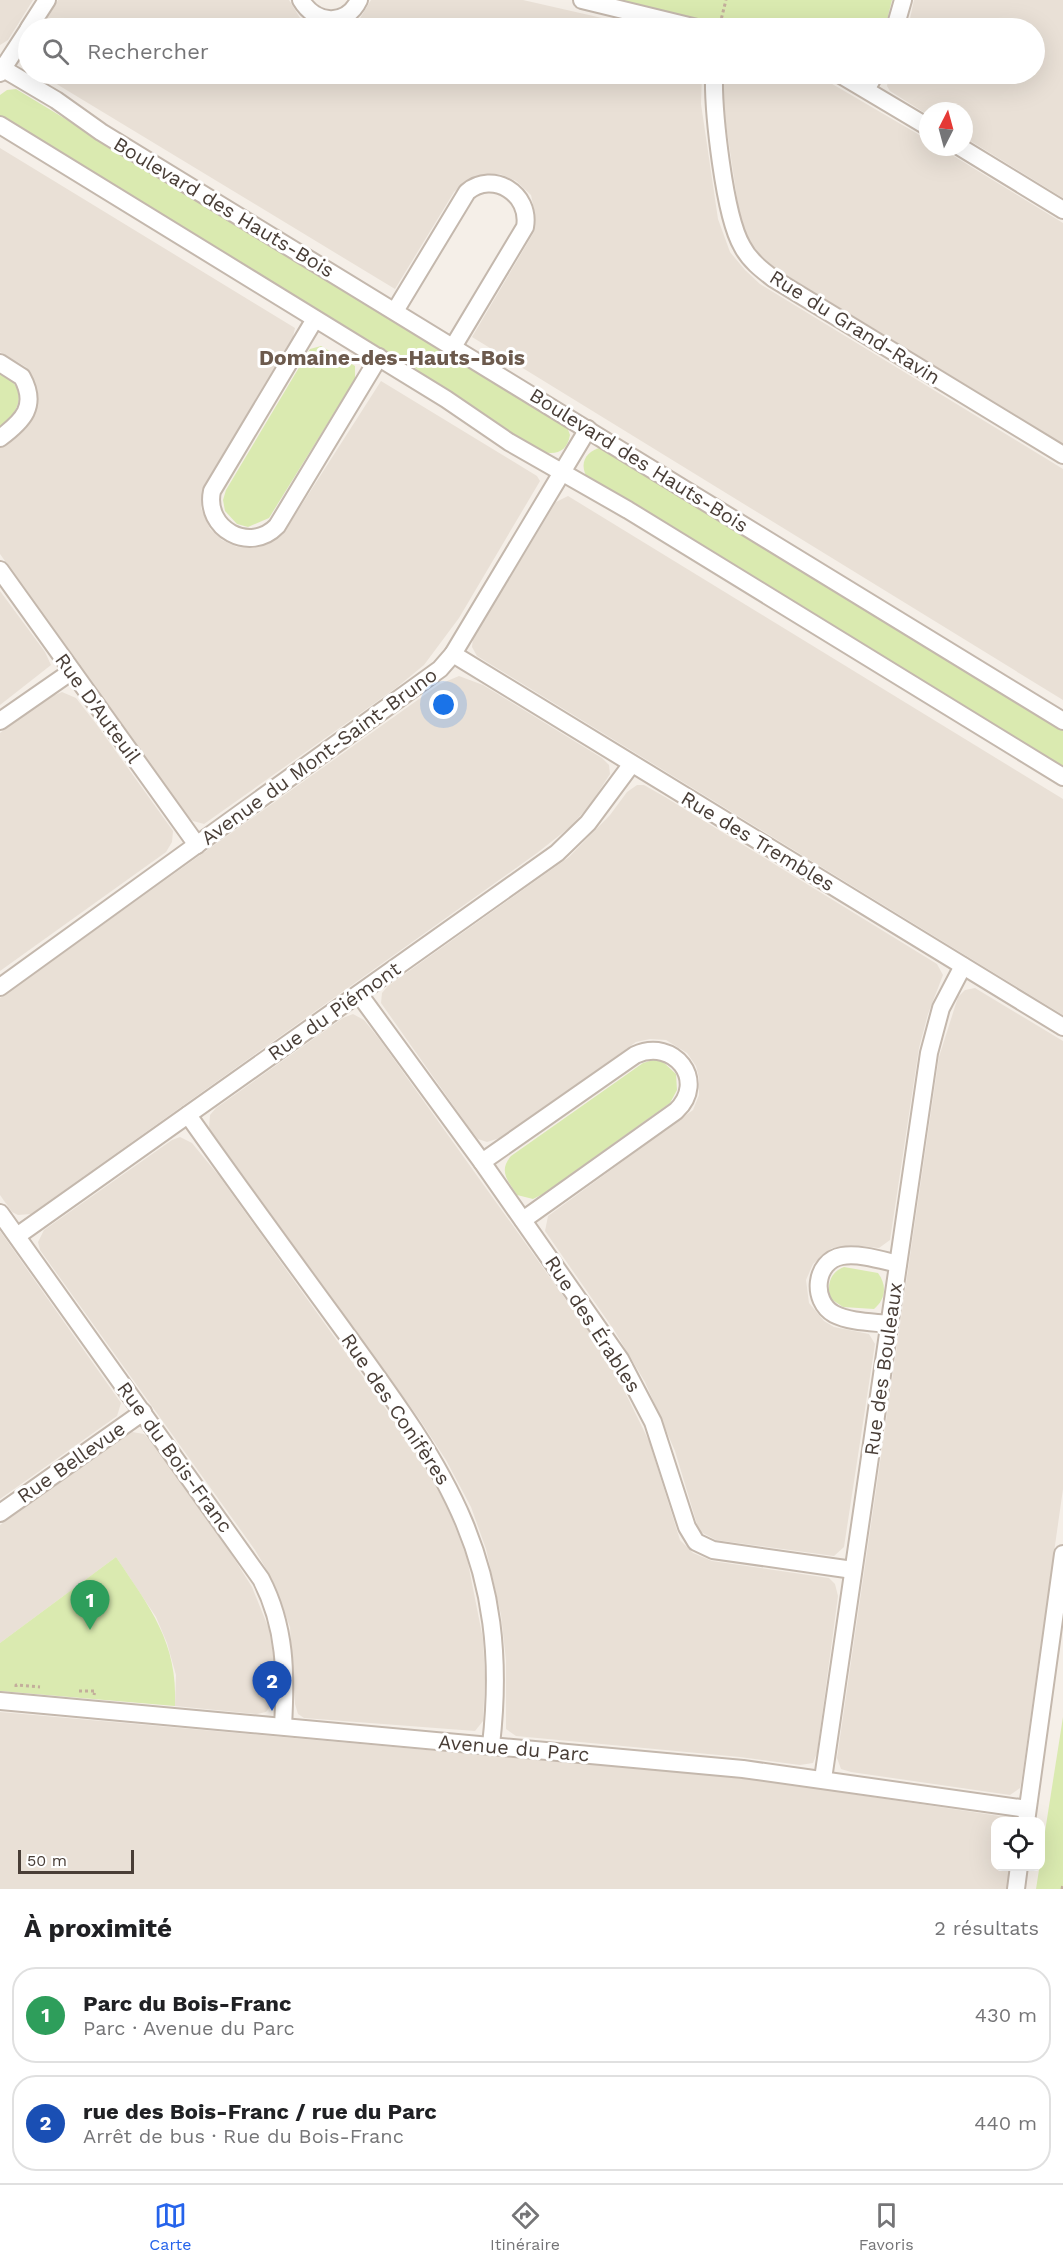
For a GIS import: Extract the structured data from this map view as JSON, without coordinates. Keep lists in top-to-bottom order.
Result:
{
  "streets": {
    "street": [
      "Boulevard des Hauts-Bois",
      "Rue du Grand-Ravin",
      "Rue D'Auteuil",
      "Avenue du Mont-Saint-Bruno",
      "Rue des Trembles",
      "Rue du Piémont",
      "Rue des Érables",
      "Rue des Bouleaux",
      "Rue des Conifères",
      "Rue du Bois-Franc",
      "Rue Bellevue",
      "Avenue du Parc"
    ]
  },
  "crossings": [
    ["Boulevard des Hauts-Bois", "Avenue du Mont-Saint-Bruno"],
    ["Rue D'Auteuil", "Avenue du Mont-Saint-Bruno"],
    ["Avenue du Mont-Saint-Bruno", "Rue des Trembles"],
    ["Rue des Trembles", "Rue du Piémont"],
    ["Rue des Trembles", "Rue des Bouleaux"],
    ["Rue du Piémont", "Rue des Érables"],
    ["Rue du Piémont", "Rue des Conifères"],
    ["Rue du Piémont", "Rue du Bois-Franc"],
    ["Rue des Érables", "Rue des Bouleaux"],
    ["Rue des Bouleaux", "Avenue du Parc"],
    ["Rue des Conifères", "Avenue du Parc"],
    ["Rue du Bois-Franc", "Rue Bellevue"],
    ["Rue du Bois-Franc", "Avenue du Parc"]
  ],
  "districts": ["Domaine-des-Hauts-Bois"],
  "scale_bar": "50 m",
  "north": "top",
  "page": {
    "search": "Rechercher",
    "pins": ["1", "2"],
    "scale": "50 m",
    "heading": ["À proximité", "2 résultats"],
    "list": [
      {
        "mark": "1",
        "name": "Parc du Bois-Franc",
        "note": "Parc · Avenue du Parc",
        "value": "430 m"
      },
      {
        "mark": "2",
        "name": "rue des Bois-Franc / rue du Parc",
        "note": "Arrêt de bus · Rue du Bois-Franc",
        "value": "440 m"
      }
    ],
    "nav": ["Carte", "Itinéraire", "Favoris"]
  }
}
